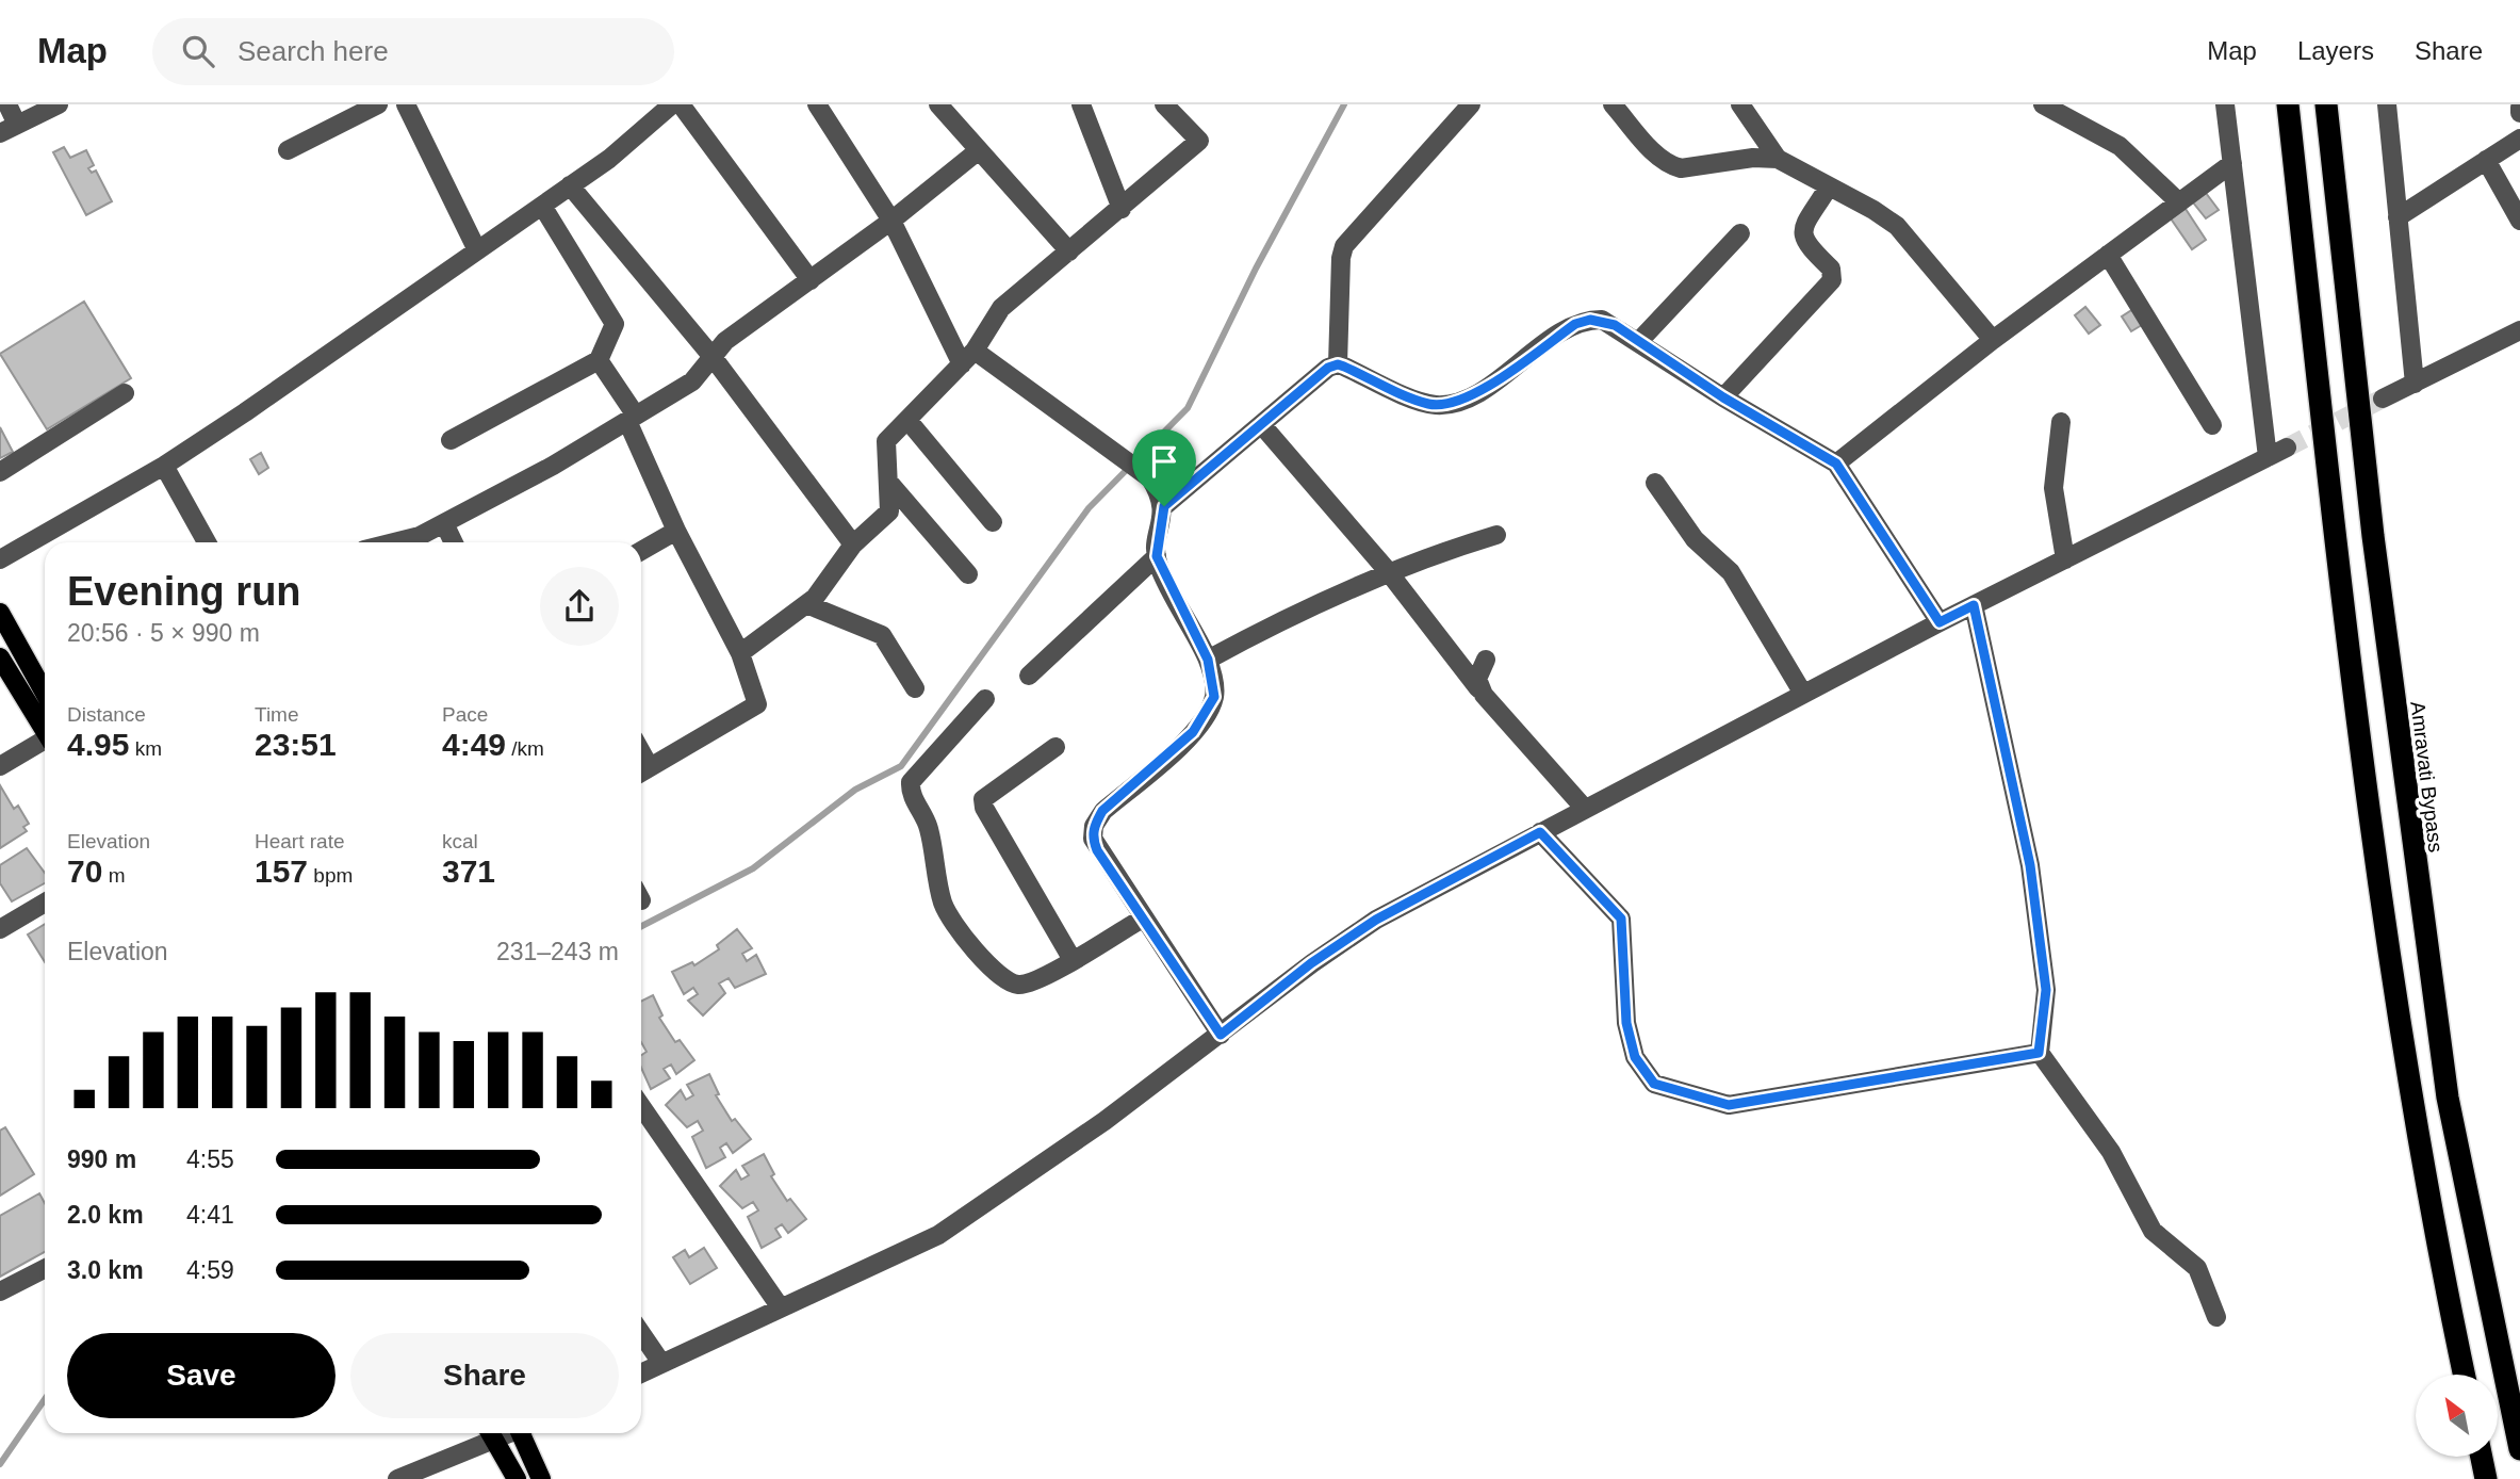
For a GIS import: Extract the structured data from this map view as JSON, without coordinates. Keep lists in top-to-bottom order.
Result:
{
  "streets": {
    "highway": ["Amravati Bypass"]
  },
  "north": "top left",
  "page": {
    "header": "Map",
    "search": "Search here",
    "nav": ["Map", "Layers", "Share"],
    "heading": ["Evening run", "20:56 · 5 × 990 m"],
    "stats": [
      ["Distance", "4.95 km"],
      ["Time", "23:51"],
      ["Pace", "4:49 /km"],
      ["Elevation", "70 m"],
      ["Heart rate", "157 bpm"],
      ["kcal", "371"]
    ],
    "chart": ["Elevation", "231–243 m"],
    "list": [
      {
        "name": "990 m",
        "note": "4:55"
      },
      {
        "name": "2.0 km",
        "note": "4:41"
      },
      {
        "name": "3.0 km",
        "note": "4:59"
      }
    ],
    "buttons": ["Save", "Share"]
  }
}
